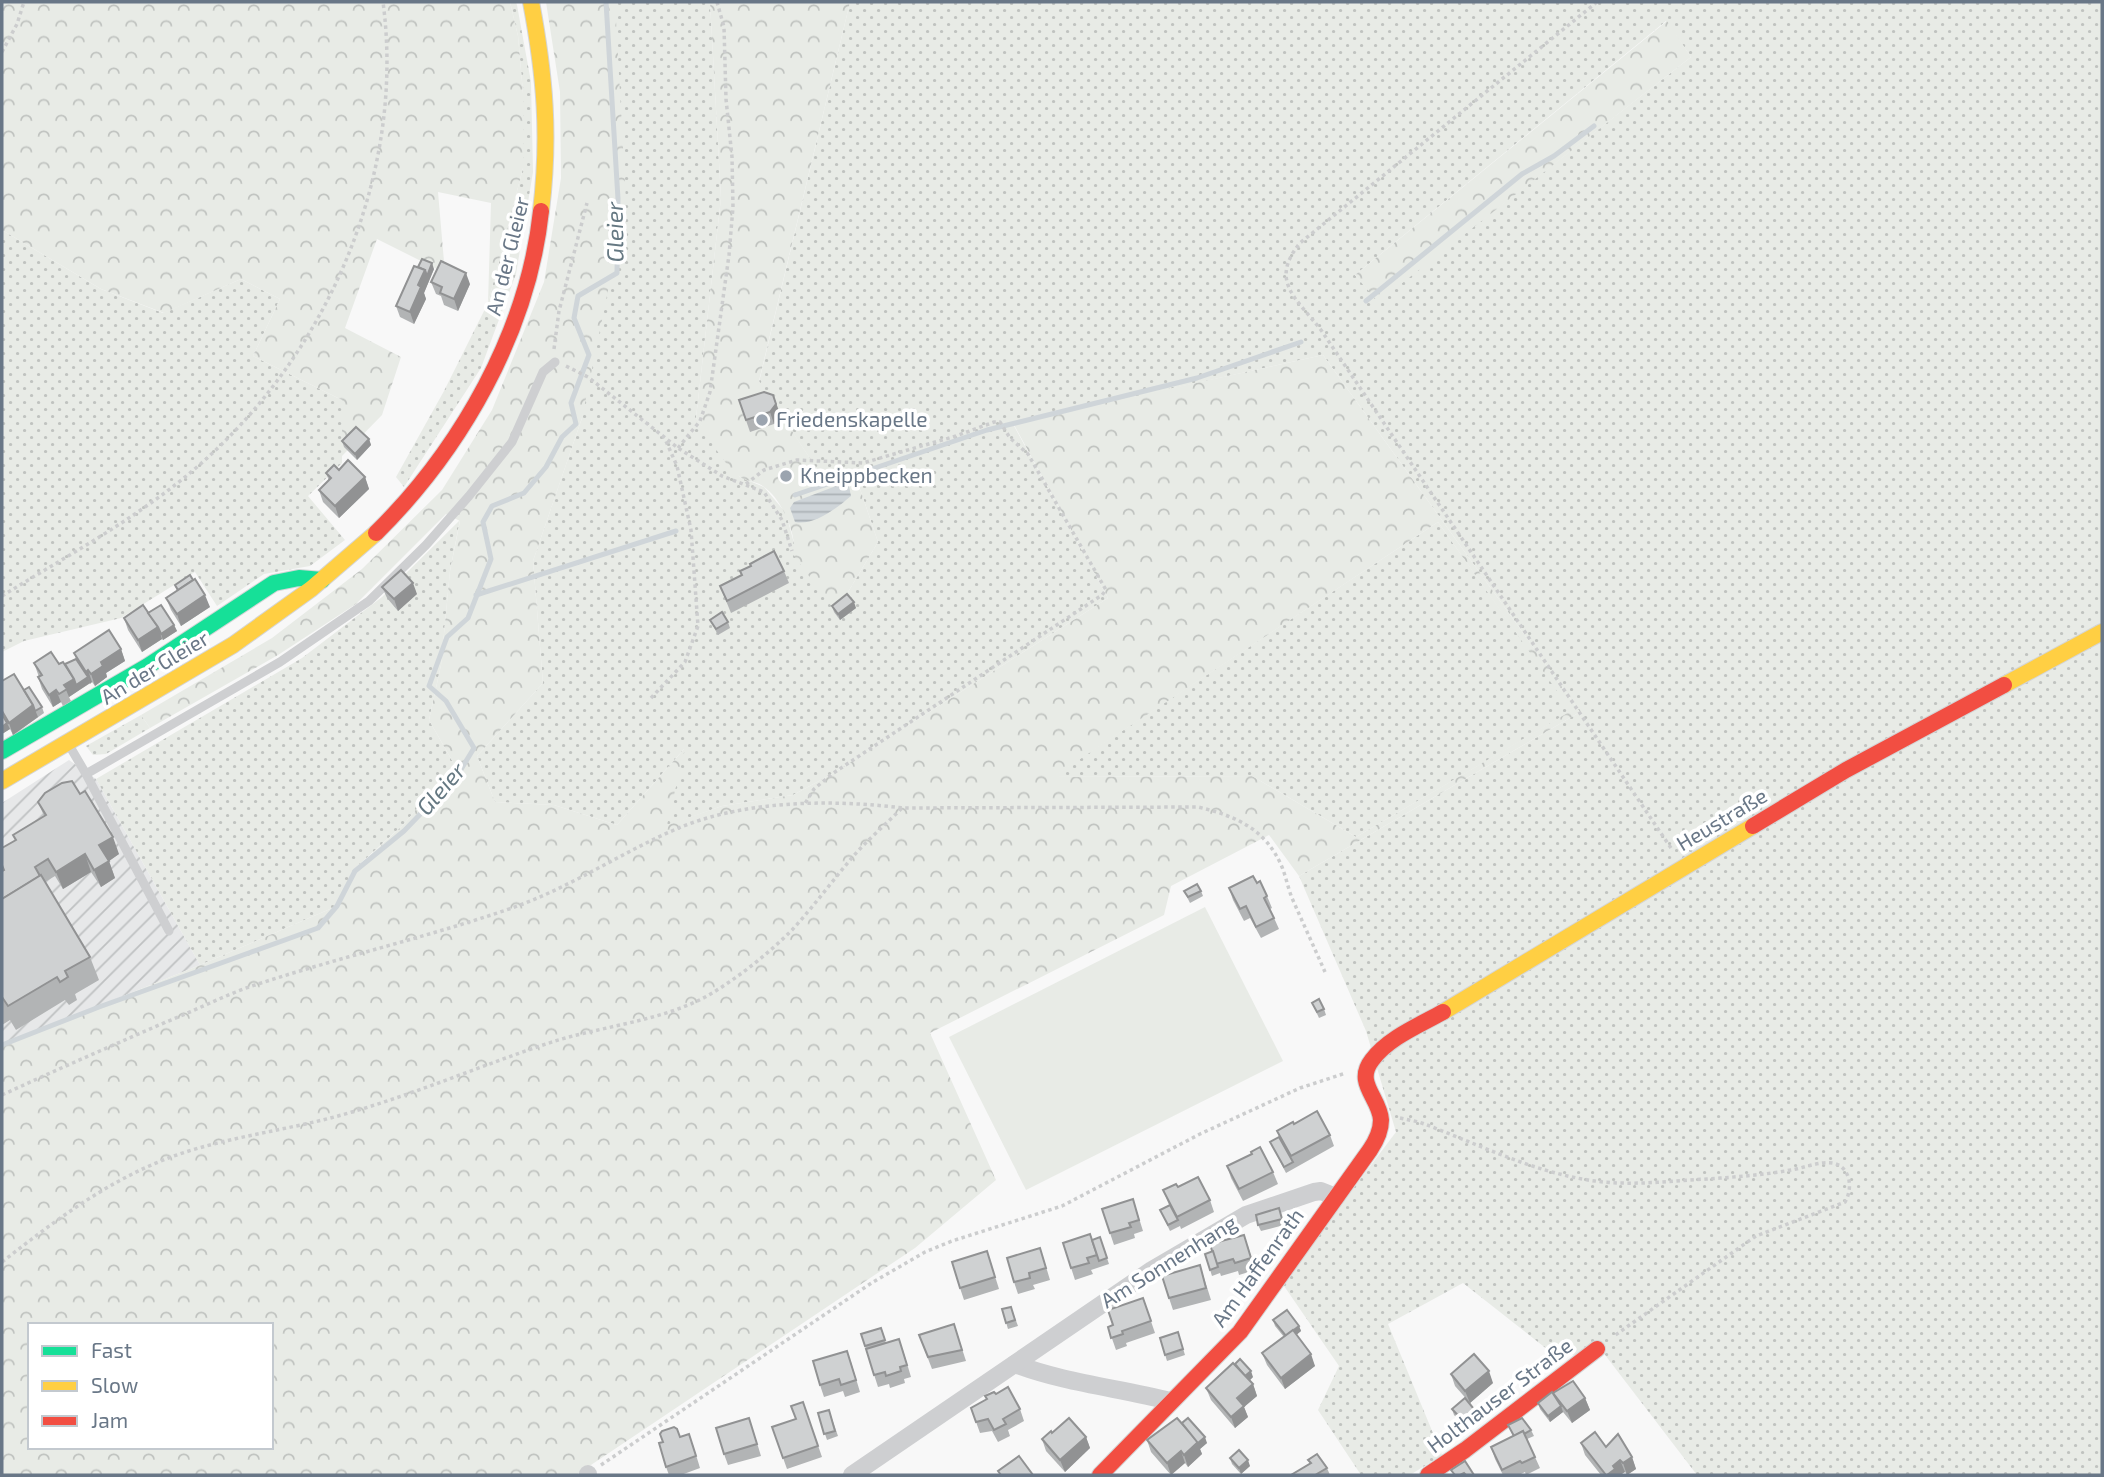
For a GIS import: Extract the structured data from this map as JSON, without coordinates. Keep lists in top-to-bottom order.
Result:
{
  "streets": {
    "street": [
      "An der Gleier",
      "Heustraße",
      "Am Sonnenhang",
      "Am Haffenrath",
      "Holthauser Straße"
    ]
  },
  "crossings": [
    ["Am Sonnenhang", "Am Haffenrath"]
  ],
  "water": ["Gleier"],
  "places": ["Friedenskapelle", "Kneippbecken"],
  "legend": ["Fast", "Slow", "Jam"]
}
